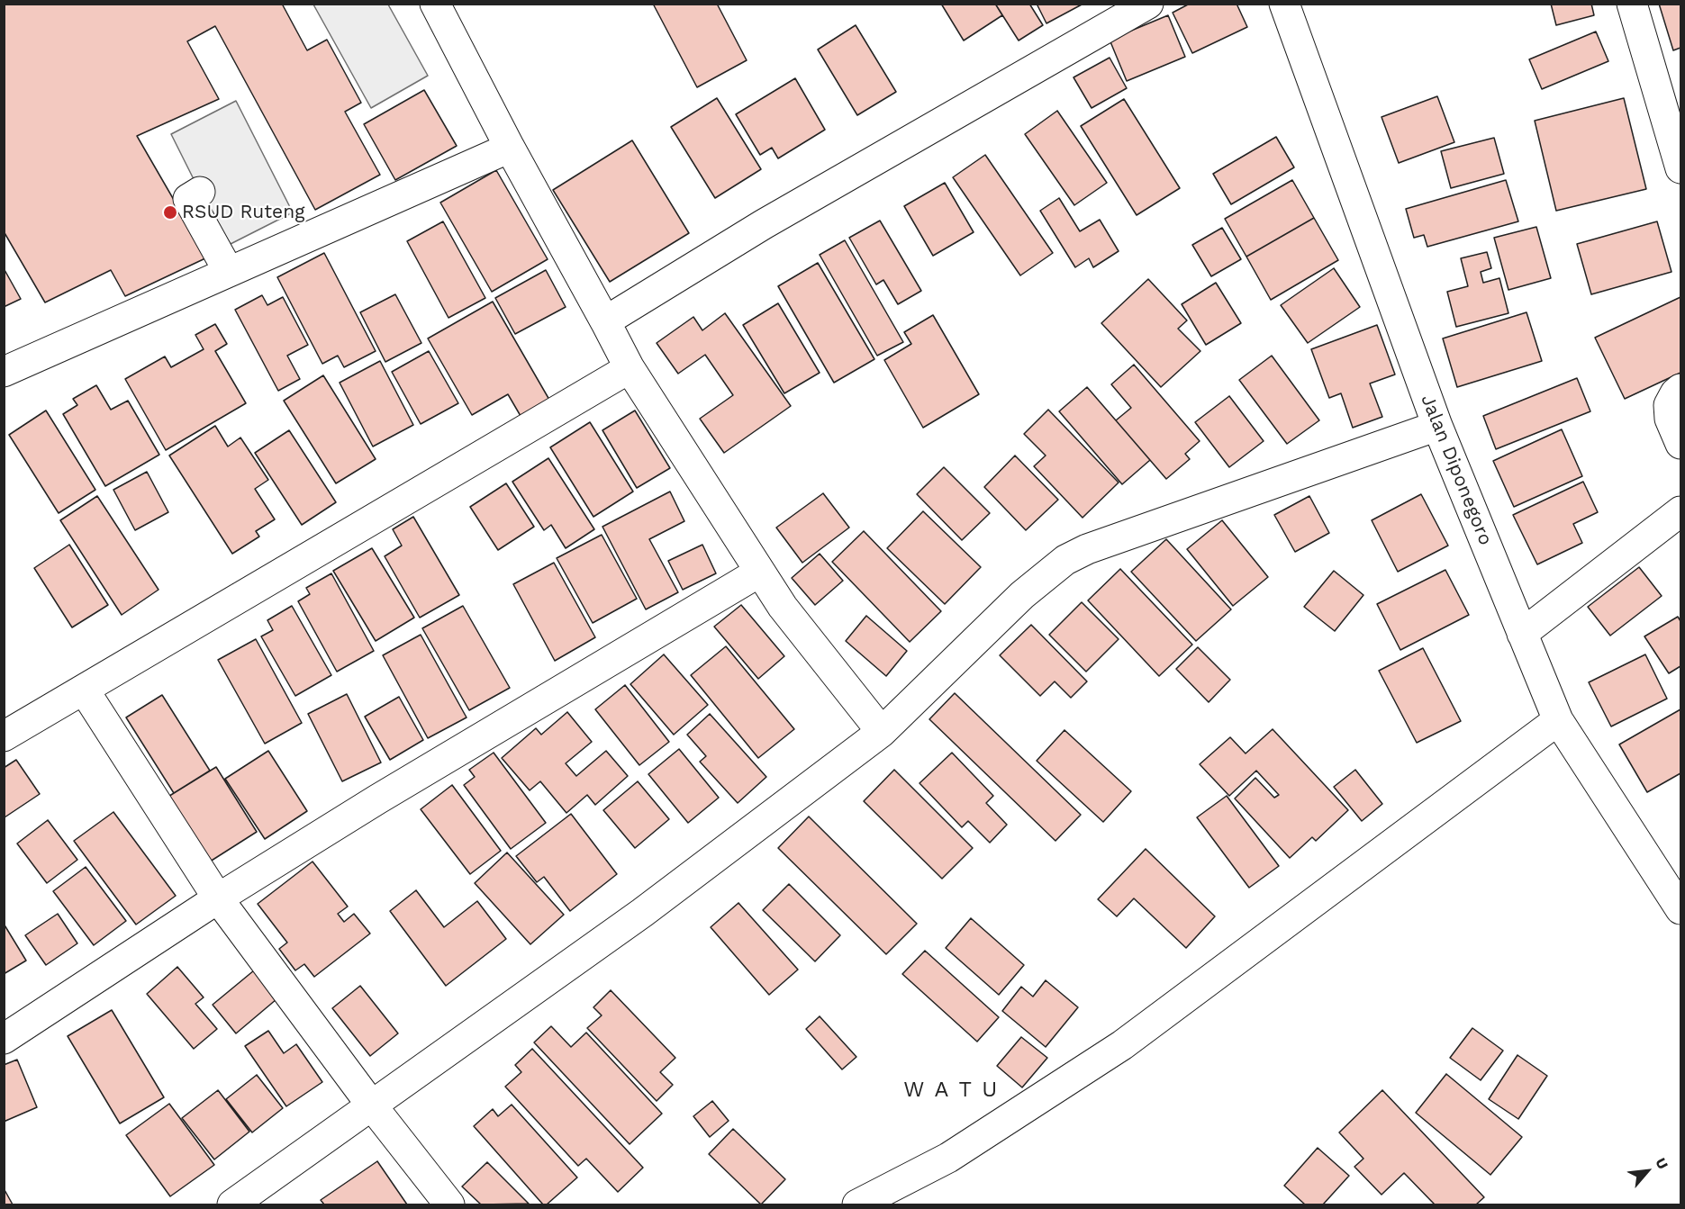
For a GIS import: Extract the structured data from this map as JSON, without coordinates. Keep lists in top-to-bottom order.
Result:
{
  "streets": {
    "street": ["Jalan Diponegoro"]
  },
  "districts": ["W A T U"],
  "places": ["RSUD Ruteng"],
  "north": "top right"
}
